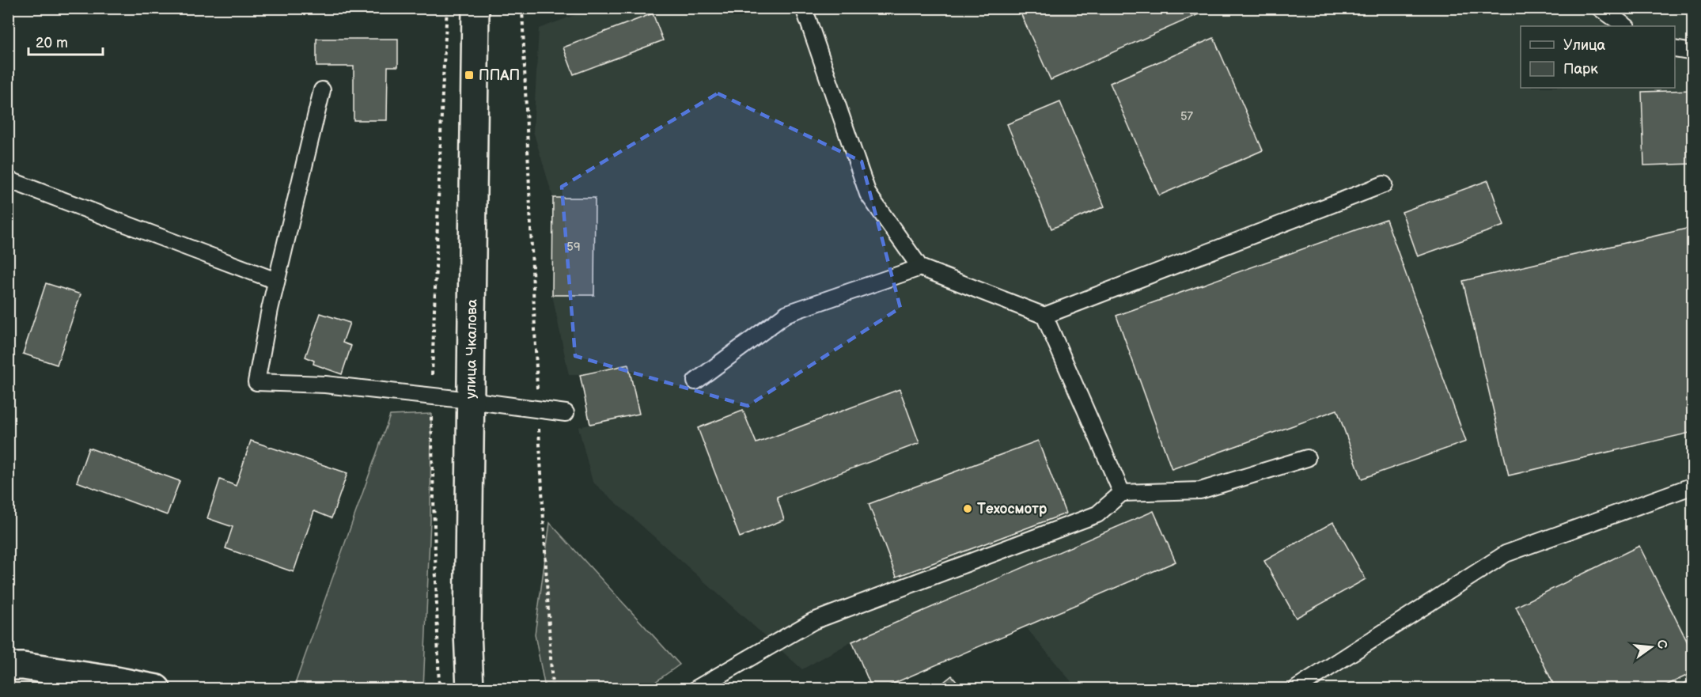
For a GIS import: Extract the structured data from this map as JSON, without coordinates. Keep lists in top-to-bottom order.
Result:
{
  "streets": {
    "main road": ["улица Чкалова"]
  },
  "places": {
    "transit": ["ППАП"],
    "other": ["Техосмотр"]
  },
  "house_numbers": ["57", "59"],
  "legend": ["Улица", "Парк"],
  "scale_bar": "20 m",
  "north": "right"
}
